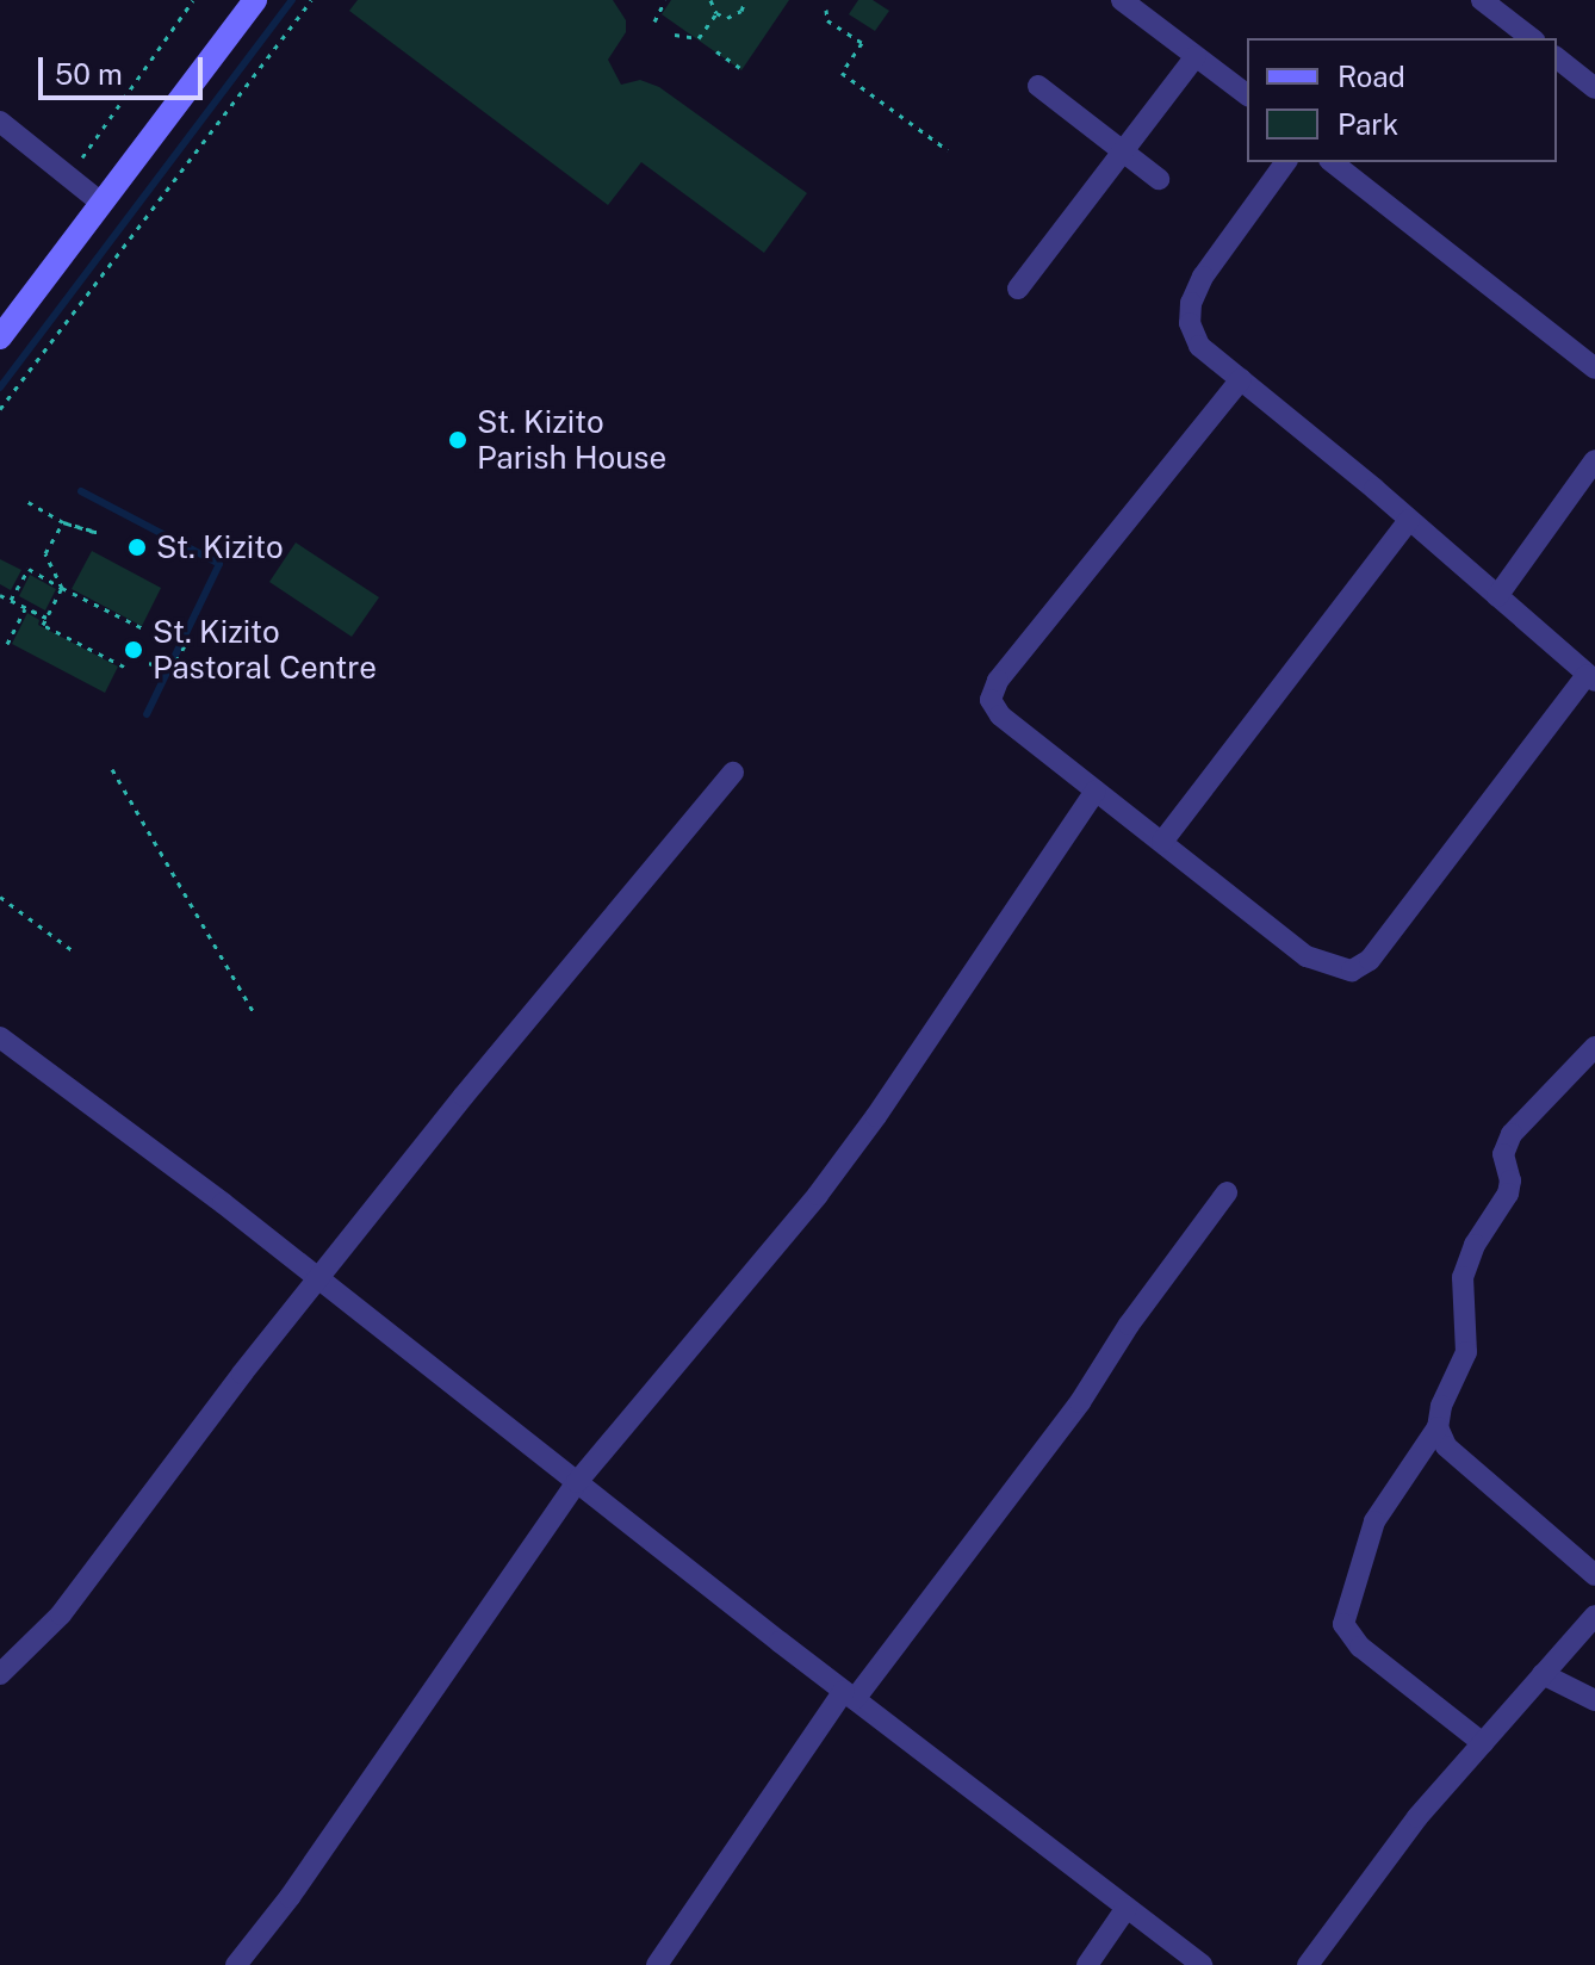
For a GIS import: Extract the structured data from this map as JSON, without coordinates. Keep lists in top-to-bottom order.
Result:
{
  "places": ["St. Kizito Parish House", "St. Kizito", "St. Kizito Pastoral Centre"],
  "legend": ["Road", "Park"],
  "scale_bar": "50 m"
}
